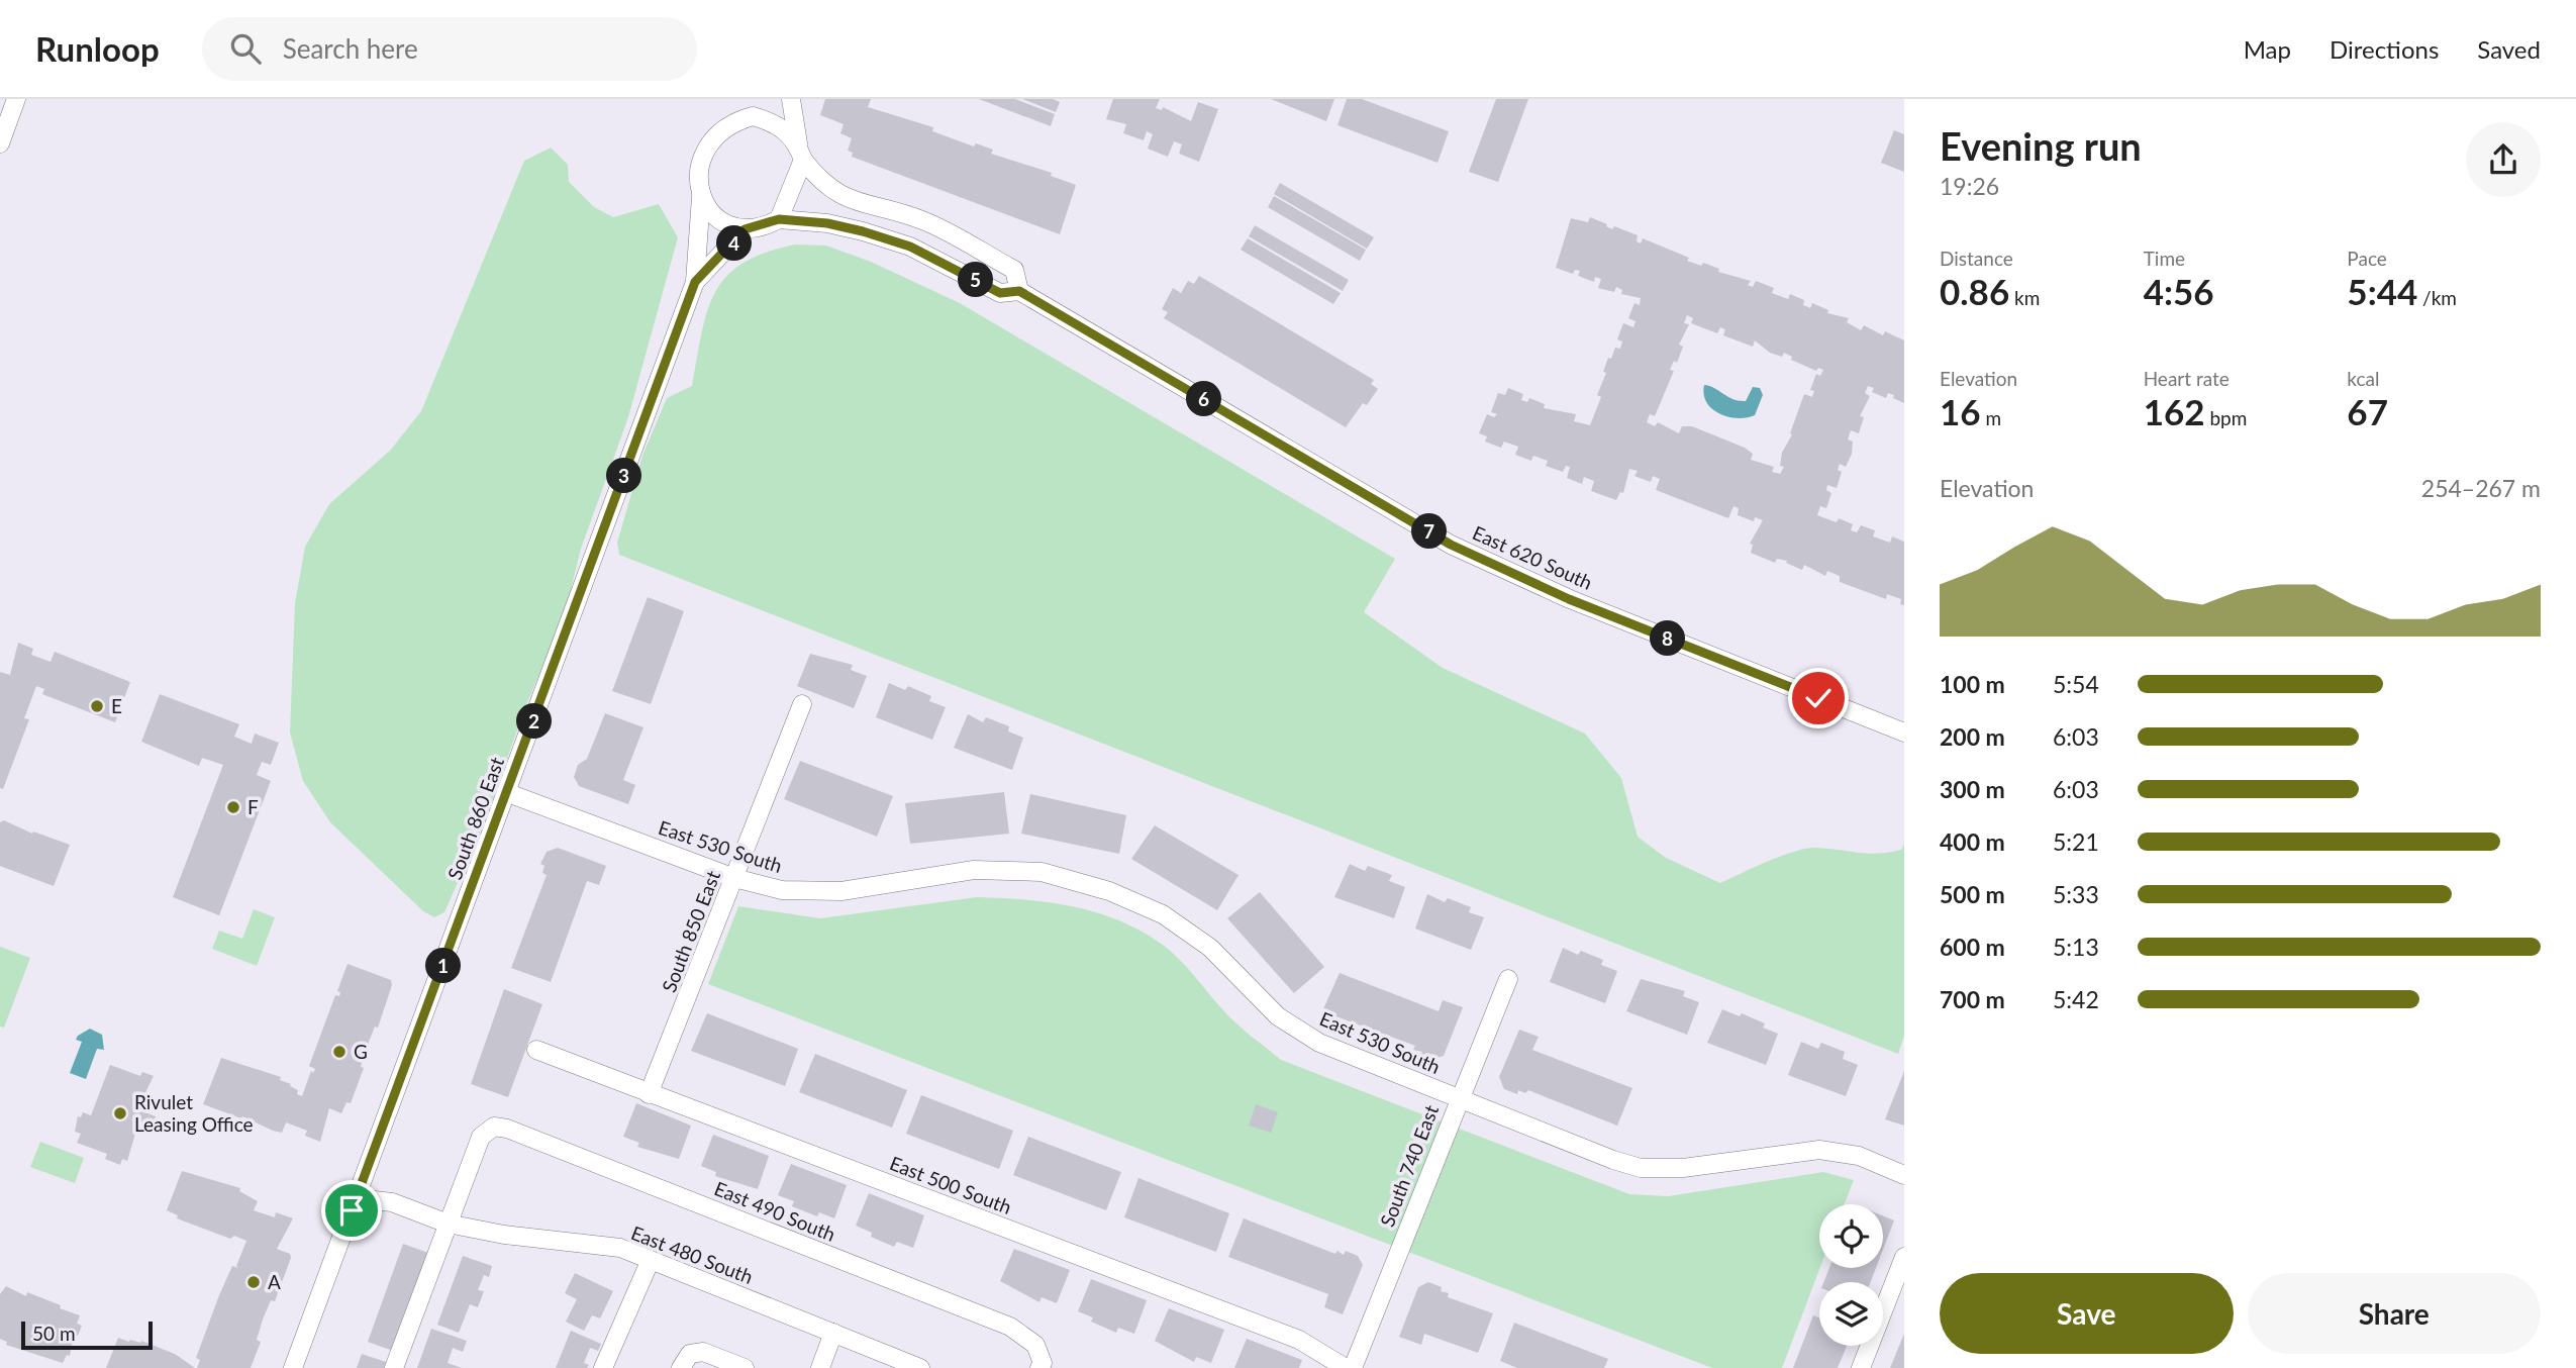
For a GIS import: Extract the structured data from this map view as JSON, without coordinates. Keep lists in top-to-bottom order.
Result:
{
  "streets": {
    "street": [
      "East 620 South",
      "South 860 East",
      "East 530 South",
      "South 850 East",
      "South 740 East",
      "East 500 South",
      "East 490 South",
      "East 480 South"
    ]
  },
  "crossings": [
    ["East 620 South", "South 860 East"],
    ["South 860 East", "East 530 South"],
    ["South 860 East", "East 480 South"],
    ["East 530 South", "South 850 East"],
    ["East 530 South", "South 740 East"],
    ["South 850 East", "East 500 South"],
    ["East 490 South", "East 480 South"]
  ],
  "places": [
    "E",
    "F",
    "G",
    "Rivulet Leasing Office",
    "A"
  ],
  "scale_bar": "50 m",
  "page": {
    "header": "Runloop",
    "search": "Search here",
    "nav": ["Map", "Directions", "Saved"],
    "heading": ["Evening run", "19:26"],
    "stats": [
      ["Distance", "0.86 km"],
      ["Time", "4:56"],
      ["Pace", "5:44 /km"],
      ["Elevation", "16 m"],
      ["Heart rate", "162 bpm"],
      ["kcal", "67"]
    ],
    "pins": [
      "4",
      "5",
      "6",
      "3",
      "7",
      "8",
      "2",
      "1"
    ],
    "chart": ["Elevation", "254–267 m"],
    "list": [
      {
        "name": "100 m",
        "note": "5:54"
      },
      {
        "name": "200 m",
        "note": "6:03"
      },
      {
        "name": "300 m",
        "note": "6:03"
      },
      {
        "name": "400 m",
        "note": "5:21"
      },
      {
        "name": "500 m",
        "note": "5:33"
      },
      {
        "name": "600 m",
        "note": "5:13"
      },
      {
        "name": "700 m",
        "note": "5:42"
      }
    ],
    "buttons": ["Save", "Share"],
    "scale": "50 m"
  }
}
